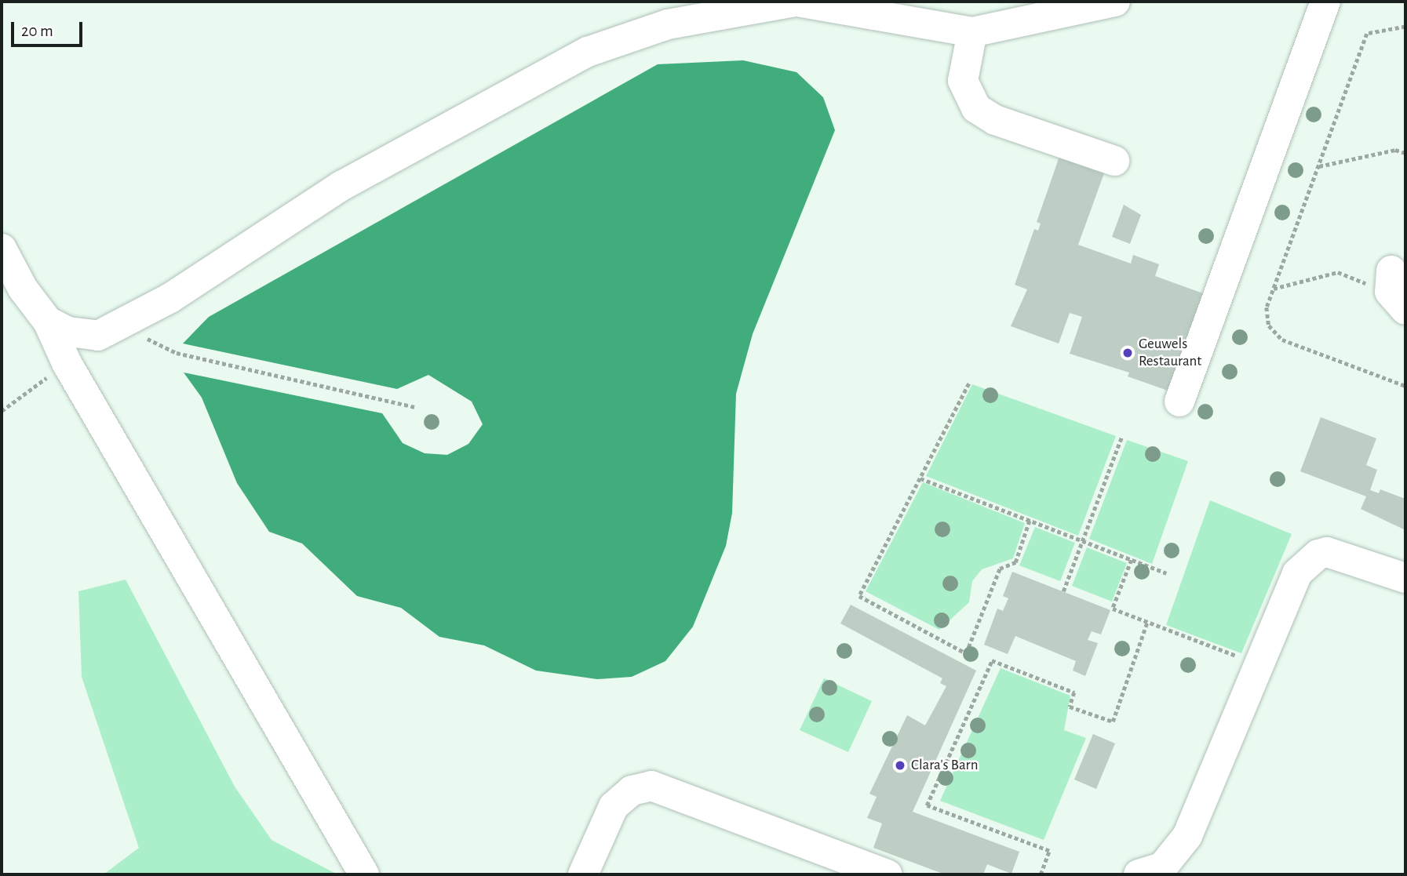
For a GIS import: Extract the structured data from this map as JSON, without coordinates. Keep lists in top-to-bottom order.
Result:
{
  "places": ["Geuwels Restaurant", "Clara's Barn"],
  "scale_bar": "20 m"
}
